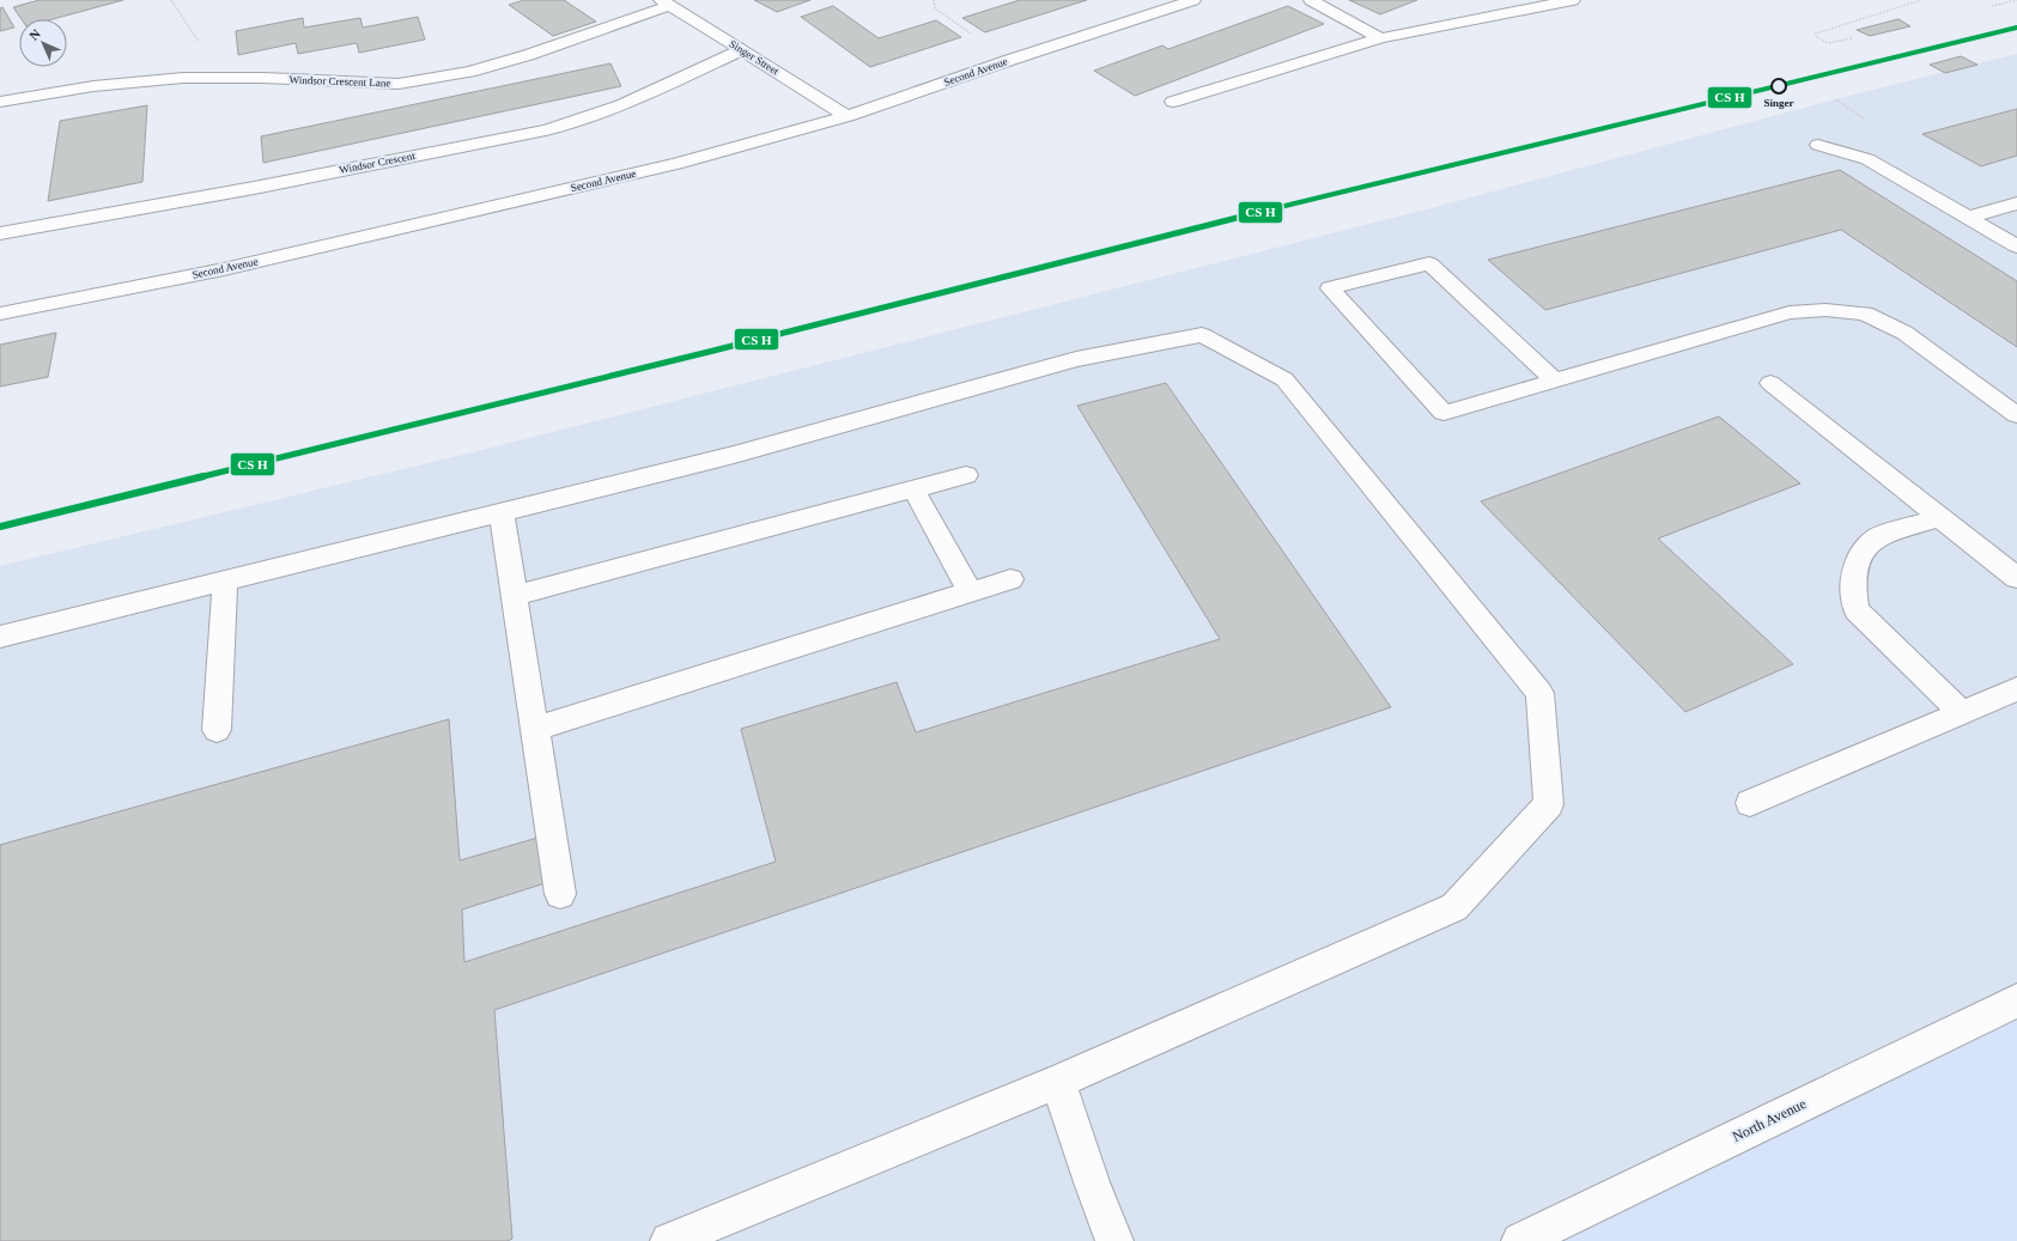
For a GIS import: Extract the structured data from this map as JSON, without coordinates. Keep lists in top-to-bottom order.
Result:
{
  "streets": {
    "street": [
      "Singer Street",
      "Second Avenue",
      "Windsor Crescent Lane",
      "Windsor Crescent",
      "North Avenue"
    ]
  },
  "crossings": [
    ["Singer Street", "Second Avenue"],
    ["Singer Street", "Windsor Crescent Lane"],
    ["Singer Street", "Windsor Crescent"]
  ],
  "places": ["Singer"],
  "north": "top left"
}
